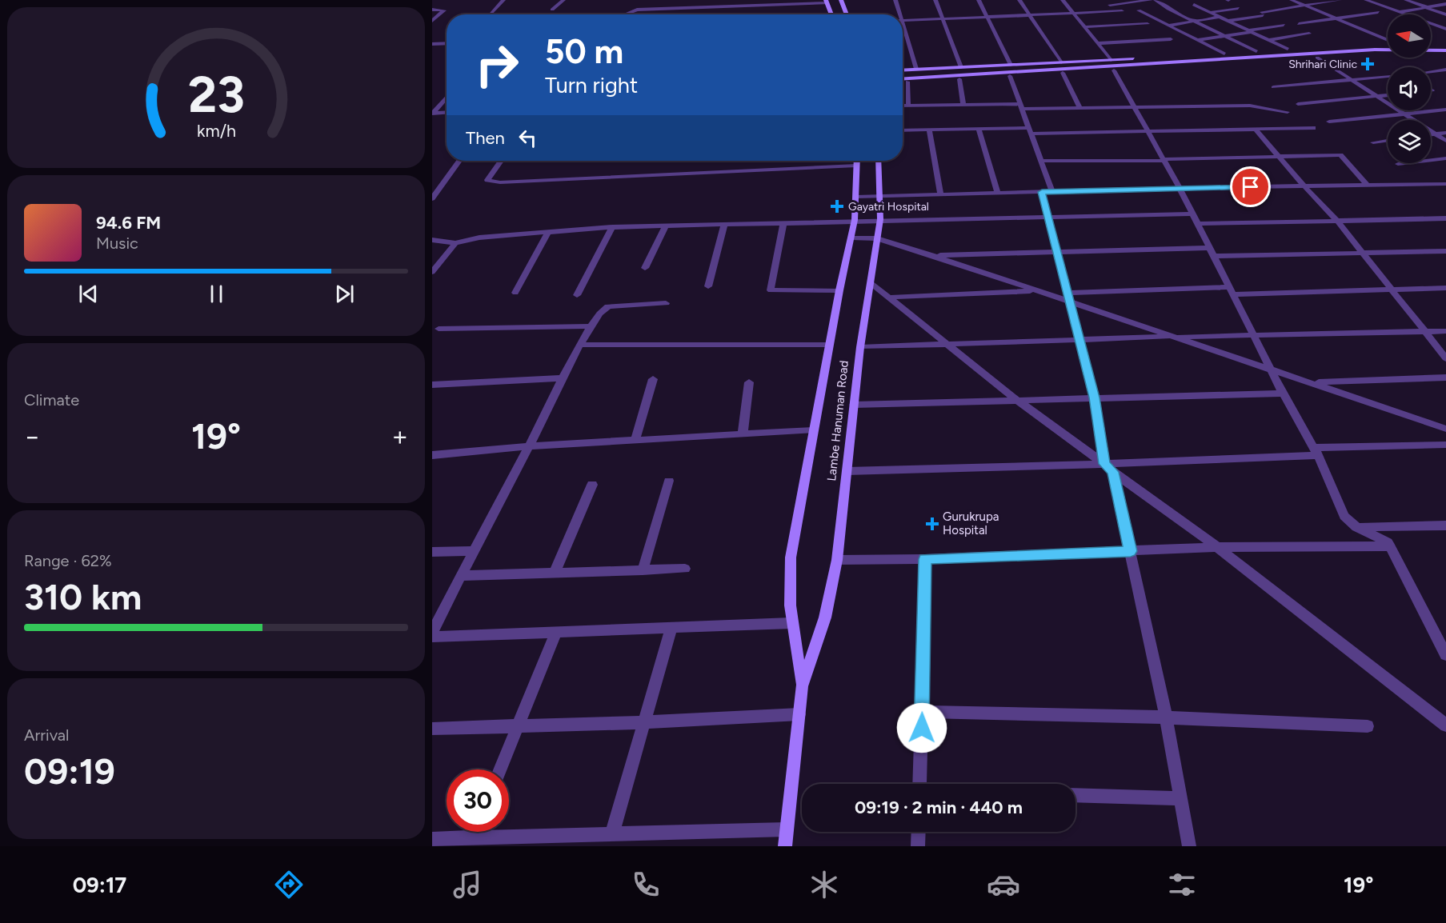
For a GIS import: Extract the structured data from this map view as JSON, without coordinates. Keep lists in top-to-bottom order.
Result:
{
  "streets": {
    "main road": ["Lambe Hanuman Road"]
  },
  "places": {
    "health": ["Shrihari Clinic", "Gayatri Hospital", "Gurukrupa Hospital"]
  },
  "north": "left",
  "page": {
    "turn": ["50 m", "Turn right"],
    "then": "Then",
    "song": ["94.6 FM", "Music"],
    "tile": [
      "Climate",
      ["Range · 62%", "310 km"],
      ["Arrival", "09:19"]
    ],
    "heat": ["−", "19°", "+"],
    "limit": "30",
    "trip": "09:19 · 2 min · 440 m",
    "tabs": ["09:17", "19°"],
    "gauge": ["23", "km/h"]
  }
}
